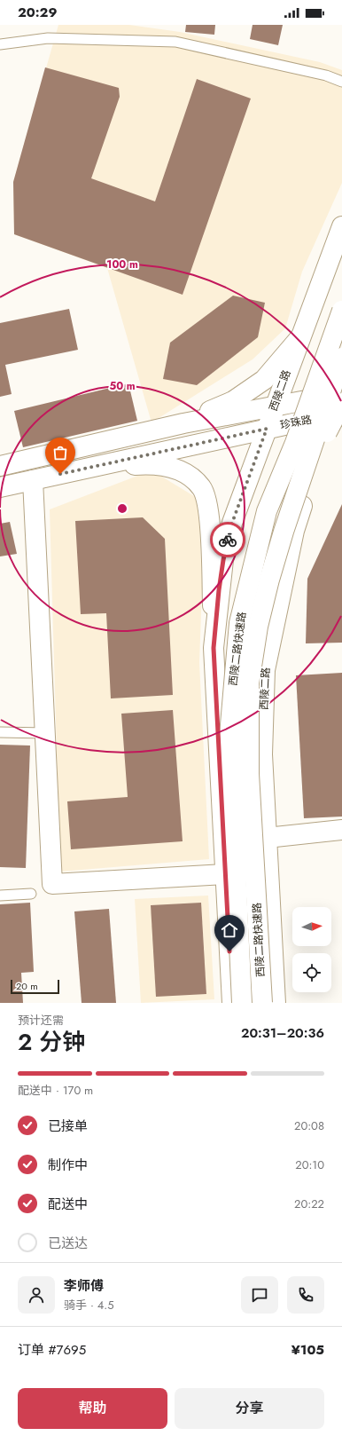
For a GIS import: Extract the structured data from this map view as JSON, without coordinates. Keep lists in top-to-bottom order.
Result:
{
  "streets": {
    "main road": ["西陵二路", "珍珠路", "西陵二路快速路"]
  },
  "crossings": [
    ["西陵二路", "珍珠路"]
  ],
  "scale_bar": "20 m",
  "north": "right",
  "page": {
    "status": "20:29",
    "scale": "20 m",
    "heading": ["2 分钟", "预计还需", "20:31–20:36"],
    "panel": [
      "李师傅",
      "骑手 · 4.5",
      "订单 #7695",
      "¥105"
    ],
    "bar": "配送中 · 170 m",
    "list": [
      ["已接单", "20:08"],
      ["制作中", "20:10"],
      ["配送中", "20:22"],
      "已送达"
    ],
    "buttons": ["帮助", "分享"]
  },
  "rings": ["100 m", "50 m"]
}
